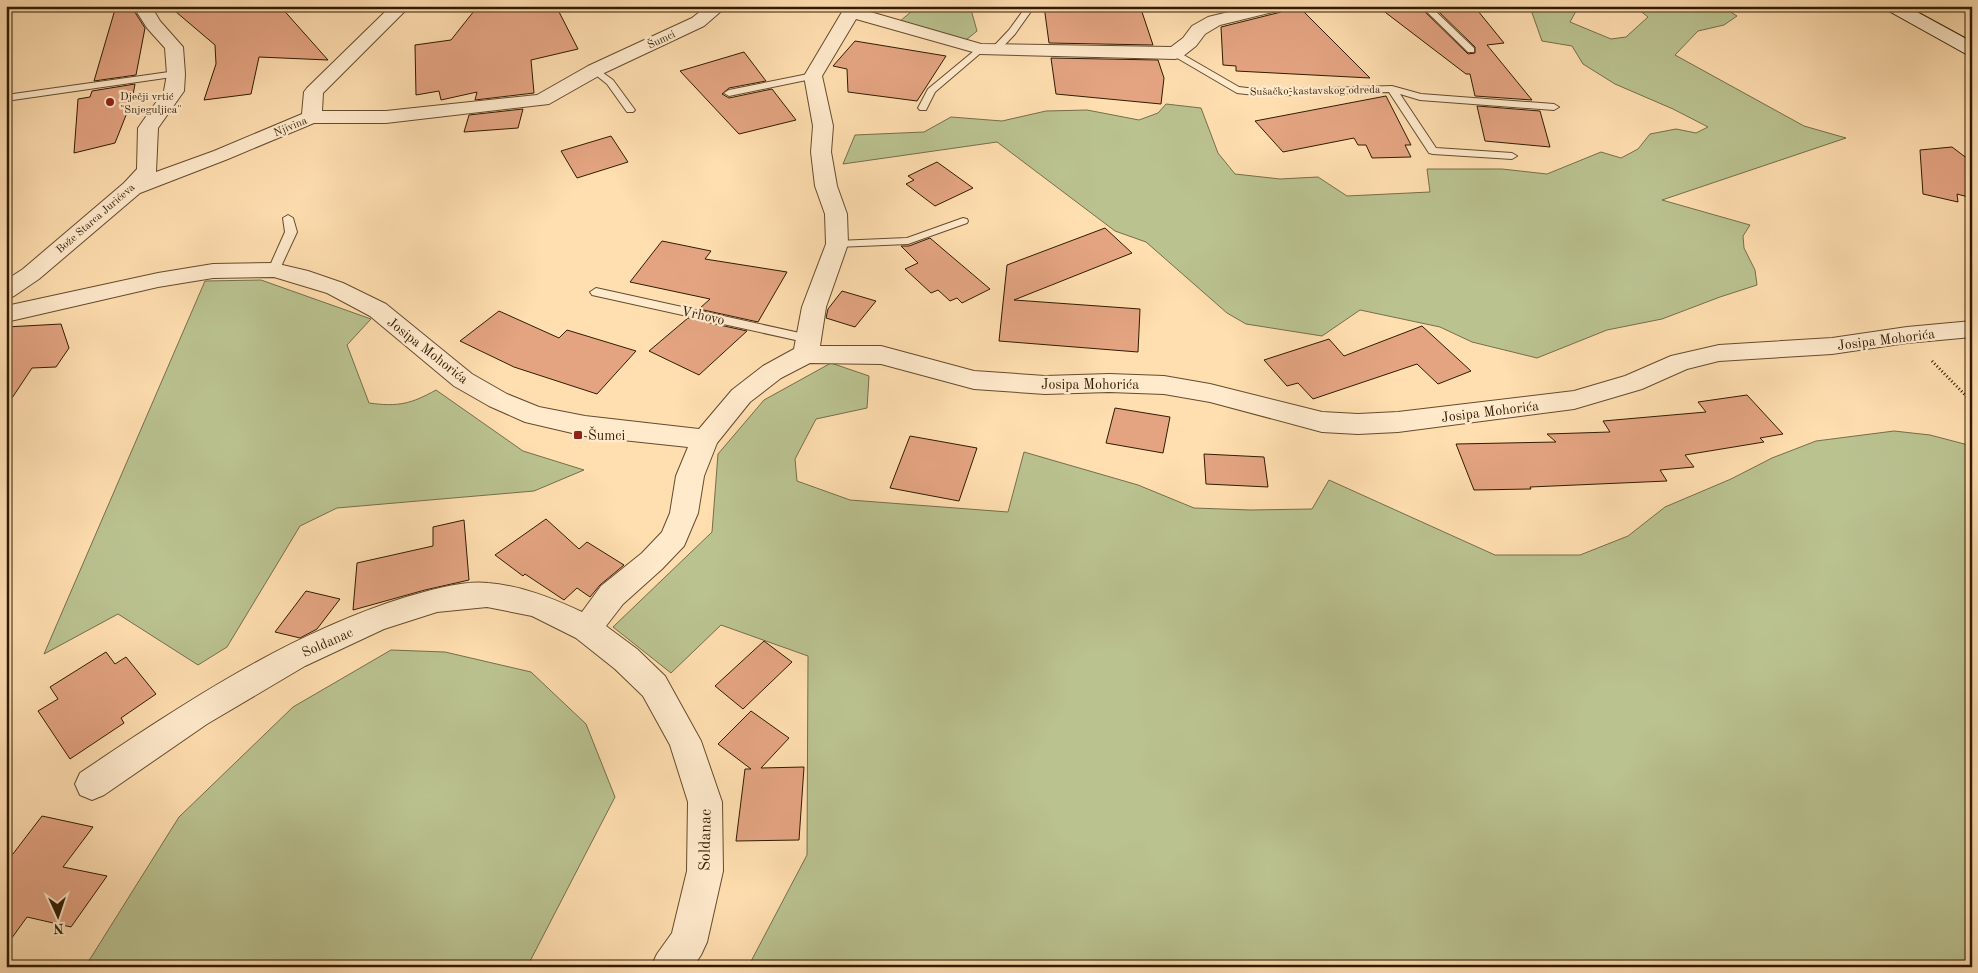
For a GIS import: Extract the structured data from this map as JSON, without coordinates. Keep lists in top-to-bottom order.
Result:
{
  "streets": {
    "street": [
      "Šumci",
      "Sušačko-kastavskog odreda",
      "Njivina",
      "Bože Starca Jurićeva",
      "Josipa Mohorića",
      "Soldanac"
    ],
    "lane": ["Vrhovo"]
  },
  "crossings": [
    ["Šumci", "Njivina"],
    ["Njivina", "Bože Starca Jurićeva"],
    ["Vrhovo", "Josipa Mohorića"]
  ],
  "places": {
    "other": ["Dječji vrtić \"Snjeguljica\""],
    "transit": ["Šumci"]
  },
  "north": "bottom"
}
